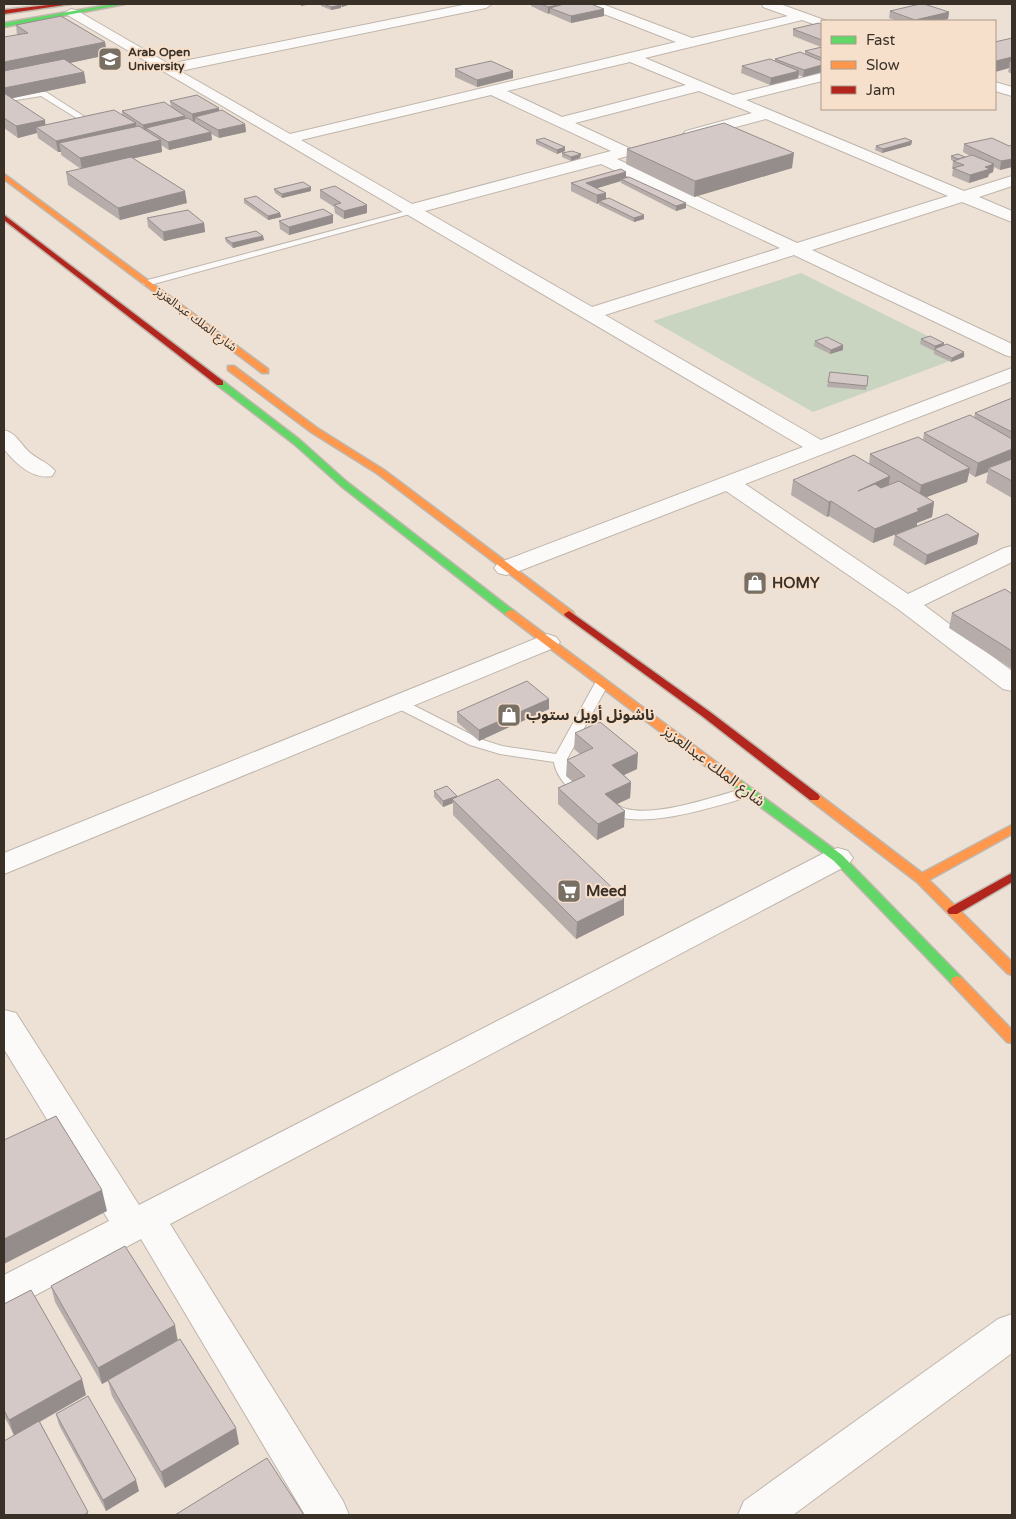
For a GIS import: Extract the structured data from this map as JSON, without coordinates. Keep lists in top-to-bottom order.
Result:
{
  "streets": {
    "street": ["شارع الملك عبدالعزيز"]
  },
  "places": {
    "school or university": ["Arab Open University"],
    "shop": ["HOMY", "ناشونل أويل ستوب"],
    "supermarket": ["Meed"]
  },
  "legend": ["Fast", "Slow", "Jam"]
}
